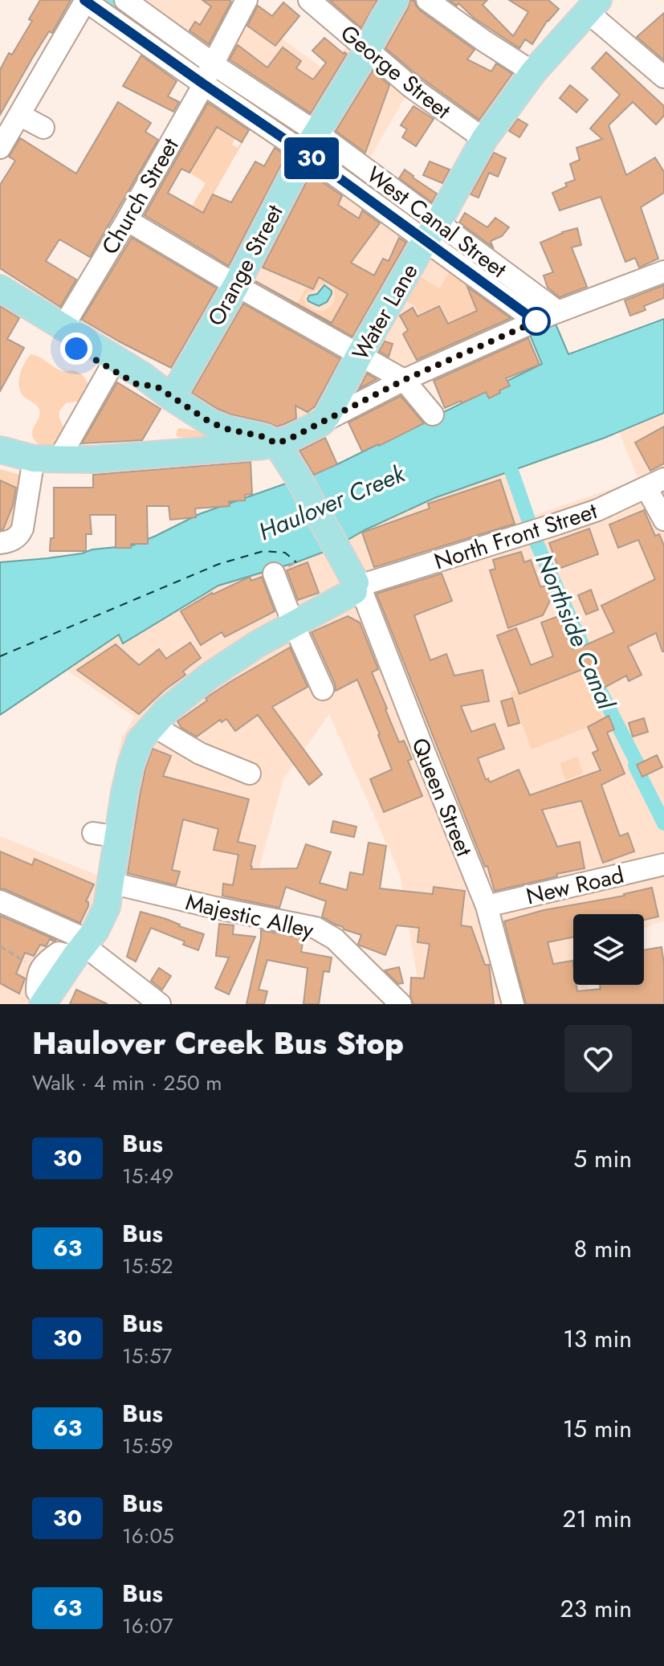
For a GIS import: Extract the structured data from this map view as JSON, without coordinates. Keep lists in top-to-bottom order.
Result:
{
  "streets": {
    "main road": [
      "Orange Street",
      "Water Lane",
      "North Front Street",
      "Queen Street"
    ],
    "street": [
      "George Street",
      "Church Street",
      "New Road",
      "Majestic Alley"
    ]
  },
  "crossings": [
    ["George Street", "Orange Street"],
    ["George Street", "Water Lane"],
    ["North Front Street", "Queen Street"],
    ["North Front Street", "Majestic Alley"],
    ["Queen Street", "New Road"]
  ],
  "water": ["Haulover Creek", "Northside Canal"],
  "lines": ["bus line 30"],
  "page": {
    "on_map": "30",
    "heading": ["Haulover Creek Bus Stop", "Walk · 4 min · 250 m"],
    "list": [
      {
        "mark": "30",
        "name": "Bus",
        "note": "15:49",
        "value": "5 min"
      },
      {
        "mark": "63",
        "name": "Bus",
        "note": "15:52",
        "value": "8 min"
      },
      {
        "mark": "30",
        "name": "Bus",
        "note": "15:57",
        "value": "13 min"
      },
      {
        "mark": "63",
        "name": "Bus",
        "note": "15:59",
        "value": "15 min"
      },
      {
        "mark": "30",
        "name": "Bus",
        "note": "16:05",
        "value": "21 min"
      },
      {
        "mark": "63",
        "name": "Bus",
        "note": "16:07",
        "value": "23 min"
      }
    ]
  }
}
